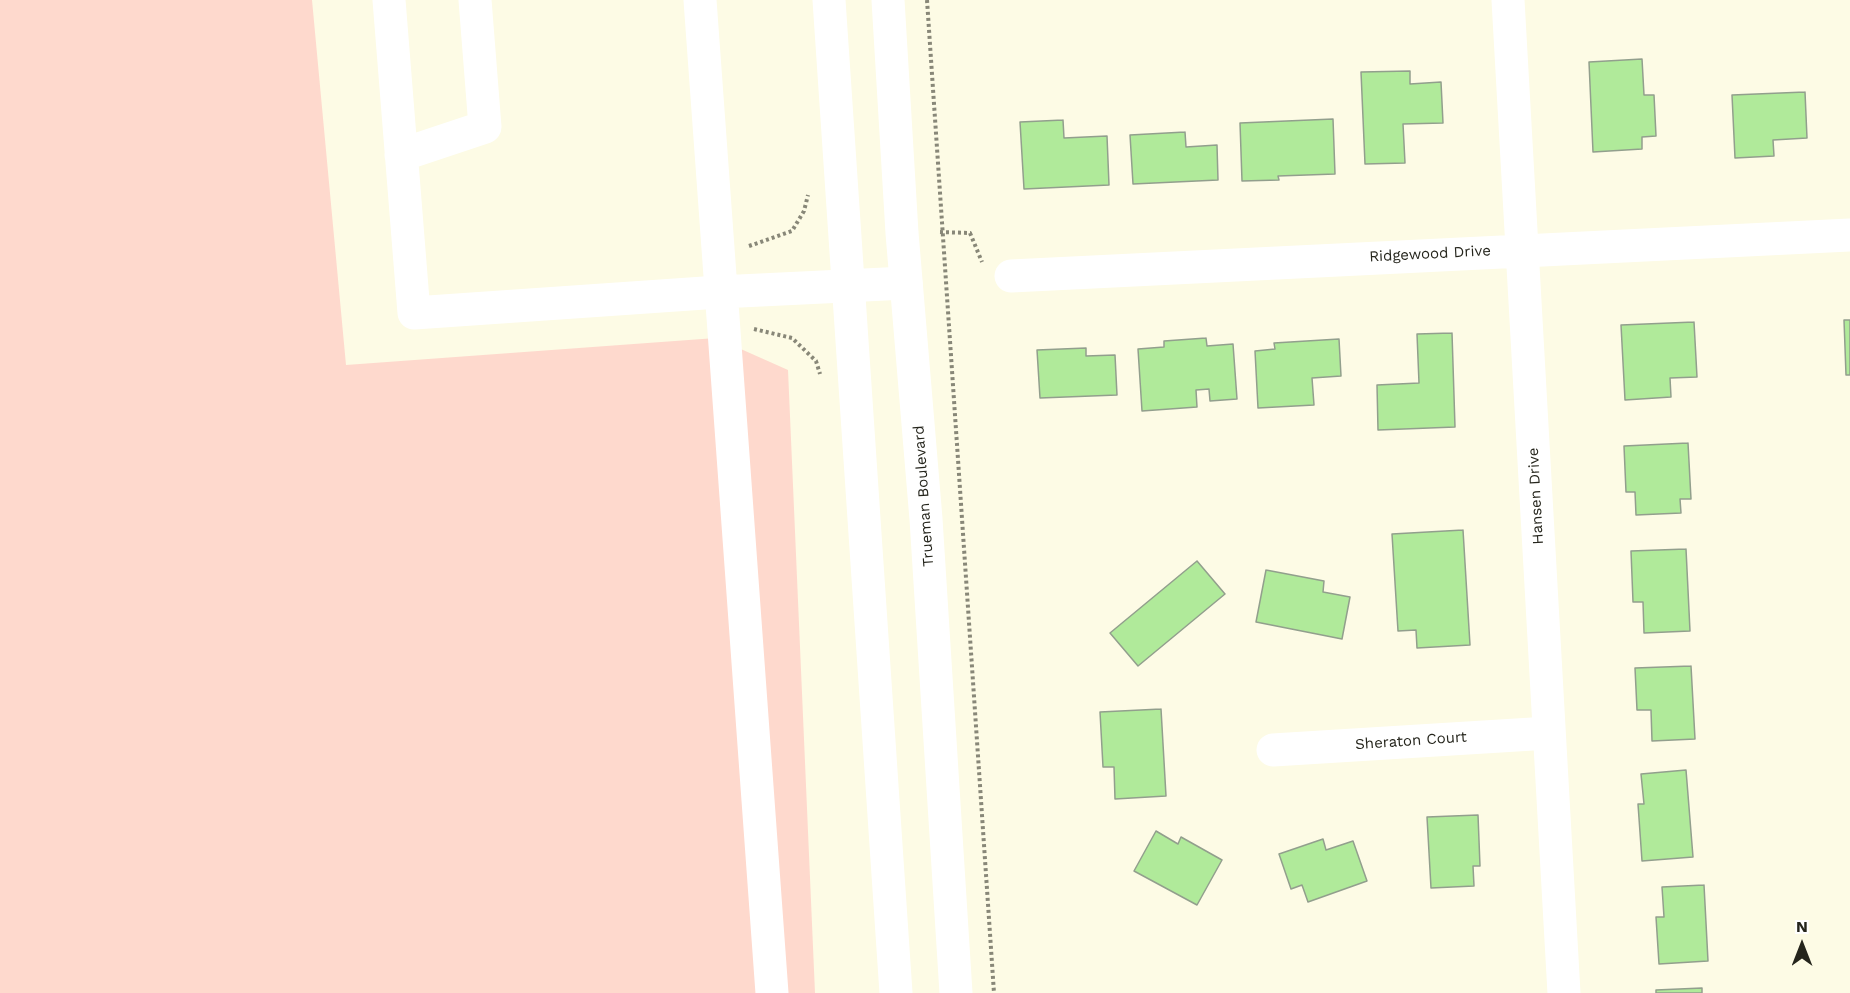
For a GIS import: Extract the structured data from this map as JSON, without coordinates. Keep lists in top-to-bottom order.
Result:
{
  "streets": {
    "street": [
      "Ridgewood Drive",
      "Trueman Boulevard",
      "Hansen Drive",
      "Sheraton Court"
    ]
  },
  "crossings": [
    ["Ridgewood Drive", "Hansen Drive"],
    ["Hansen Drive", "Sheraton Court"]
  ],
  "north": "top"
}
